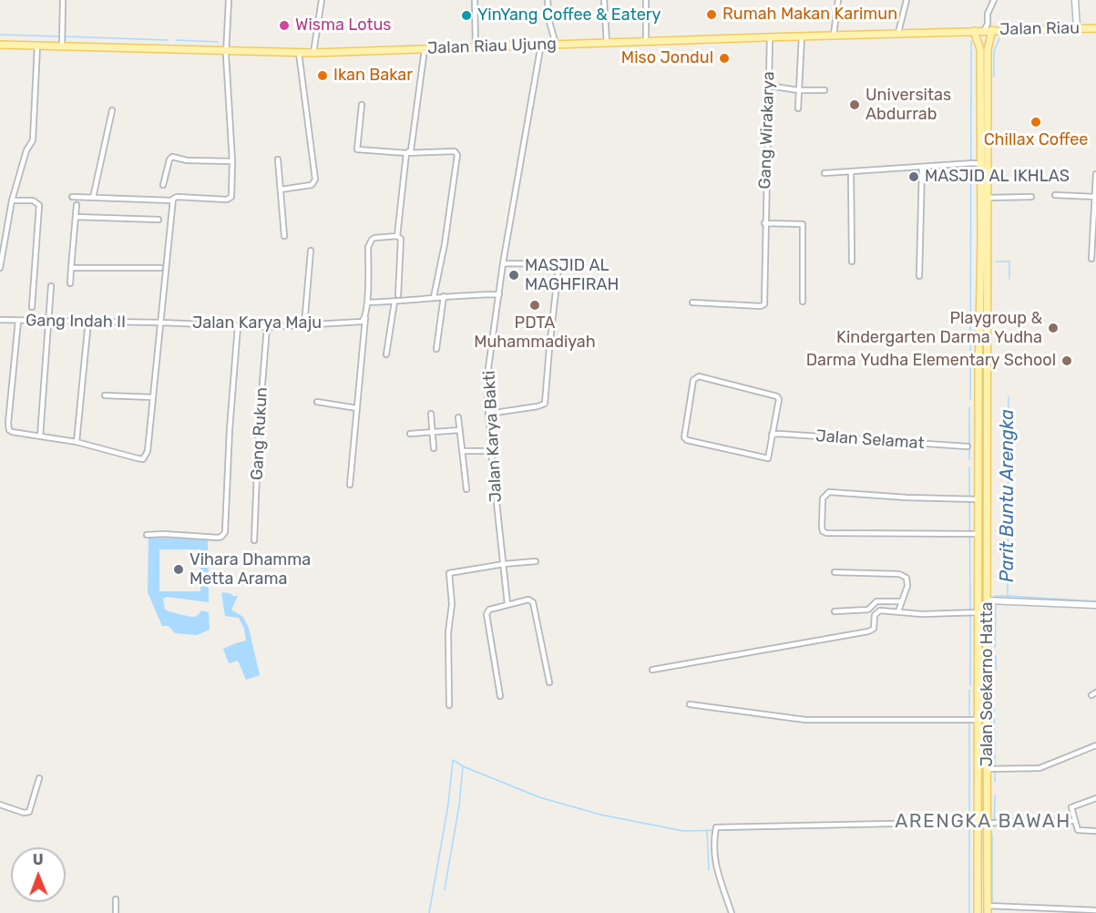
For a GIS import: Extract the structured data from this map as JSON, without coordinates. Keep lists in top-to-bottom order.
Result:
{
  "streets": {
    "main road": ["Jalan Riau", "Jalan Riau Ujung", "Jalan Soekarno Hatta"],
    "street": [
      "Gang Wirakarya",
      "Gang Indah II",
      "Jalan Karya Maju",
      "Gang Rukun",
      "Jalan Karya Bakti",
      "Jalan Selamat"
    ]
  },
  "crossings": [
    ["Jalan Riau", "Jalan Riau Ujung"],
    ["Jalan Riau", "Jalan Soekarno Hatta"],
    ["Jalan Riau Ujung", "Gang Wirakarya"],
    ["Jalan Riau Ujung", "Jalan Karya Bakti"],
    ["Jalan Riau Ujung", "Jalan Soekarno Hatta"],
    ["Gang Indah II", "Jalan Karya Maju"],
    ["Jalan Karya Maju", "Gang Rukun"]
  ],
  "districts": ["ARENGKA BAWAH"],
  "water": ["Parit Buntu Arengka"],
  "places": [
    "Rumah Makan Karimun",
    "YinYang Coffee & Eatery",
    "Wisma Lotus",
    "Miso Jondul",
    "Ikan Bakar",
    "Universitas Abdurrab",
    "Chillax Coffee",
    "MASJID AL IKHLAS",
    "MASJID AL MAGHFIRAH",
    "PDTA Muhammadiyah",
    "Playgroup & Kindergarten Darma Yudha",
    "Darma Yudha Elementary School",
    "Vihara Dhamma Metta Arama"
  ],
  "north": "top"
}
